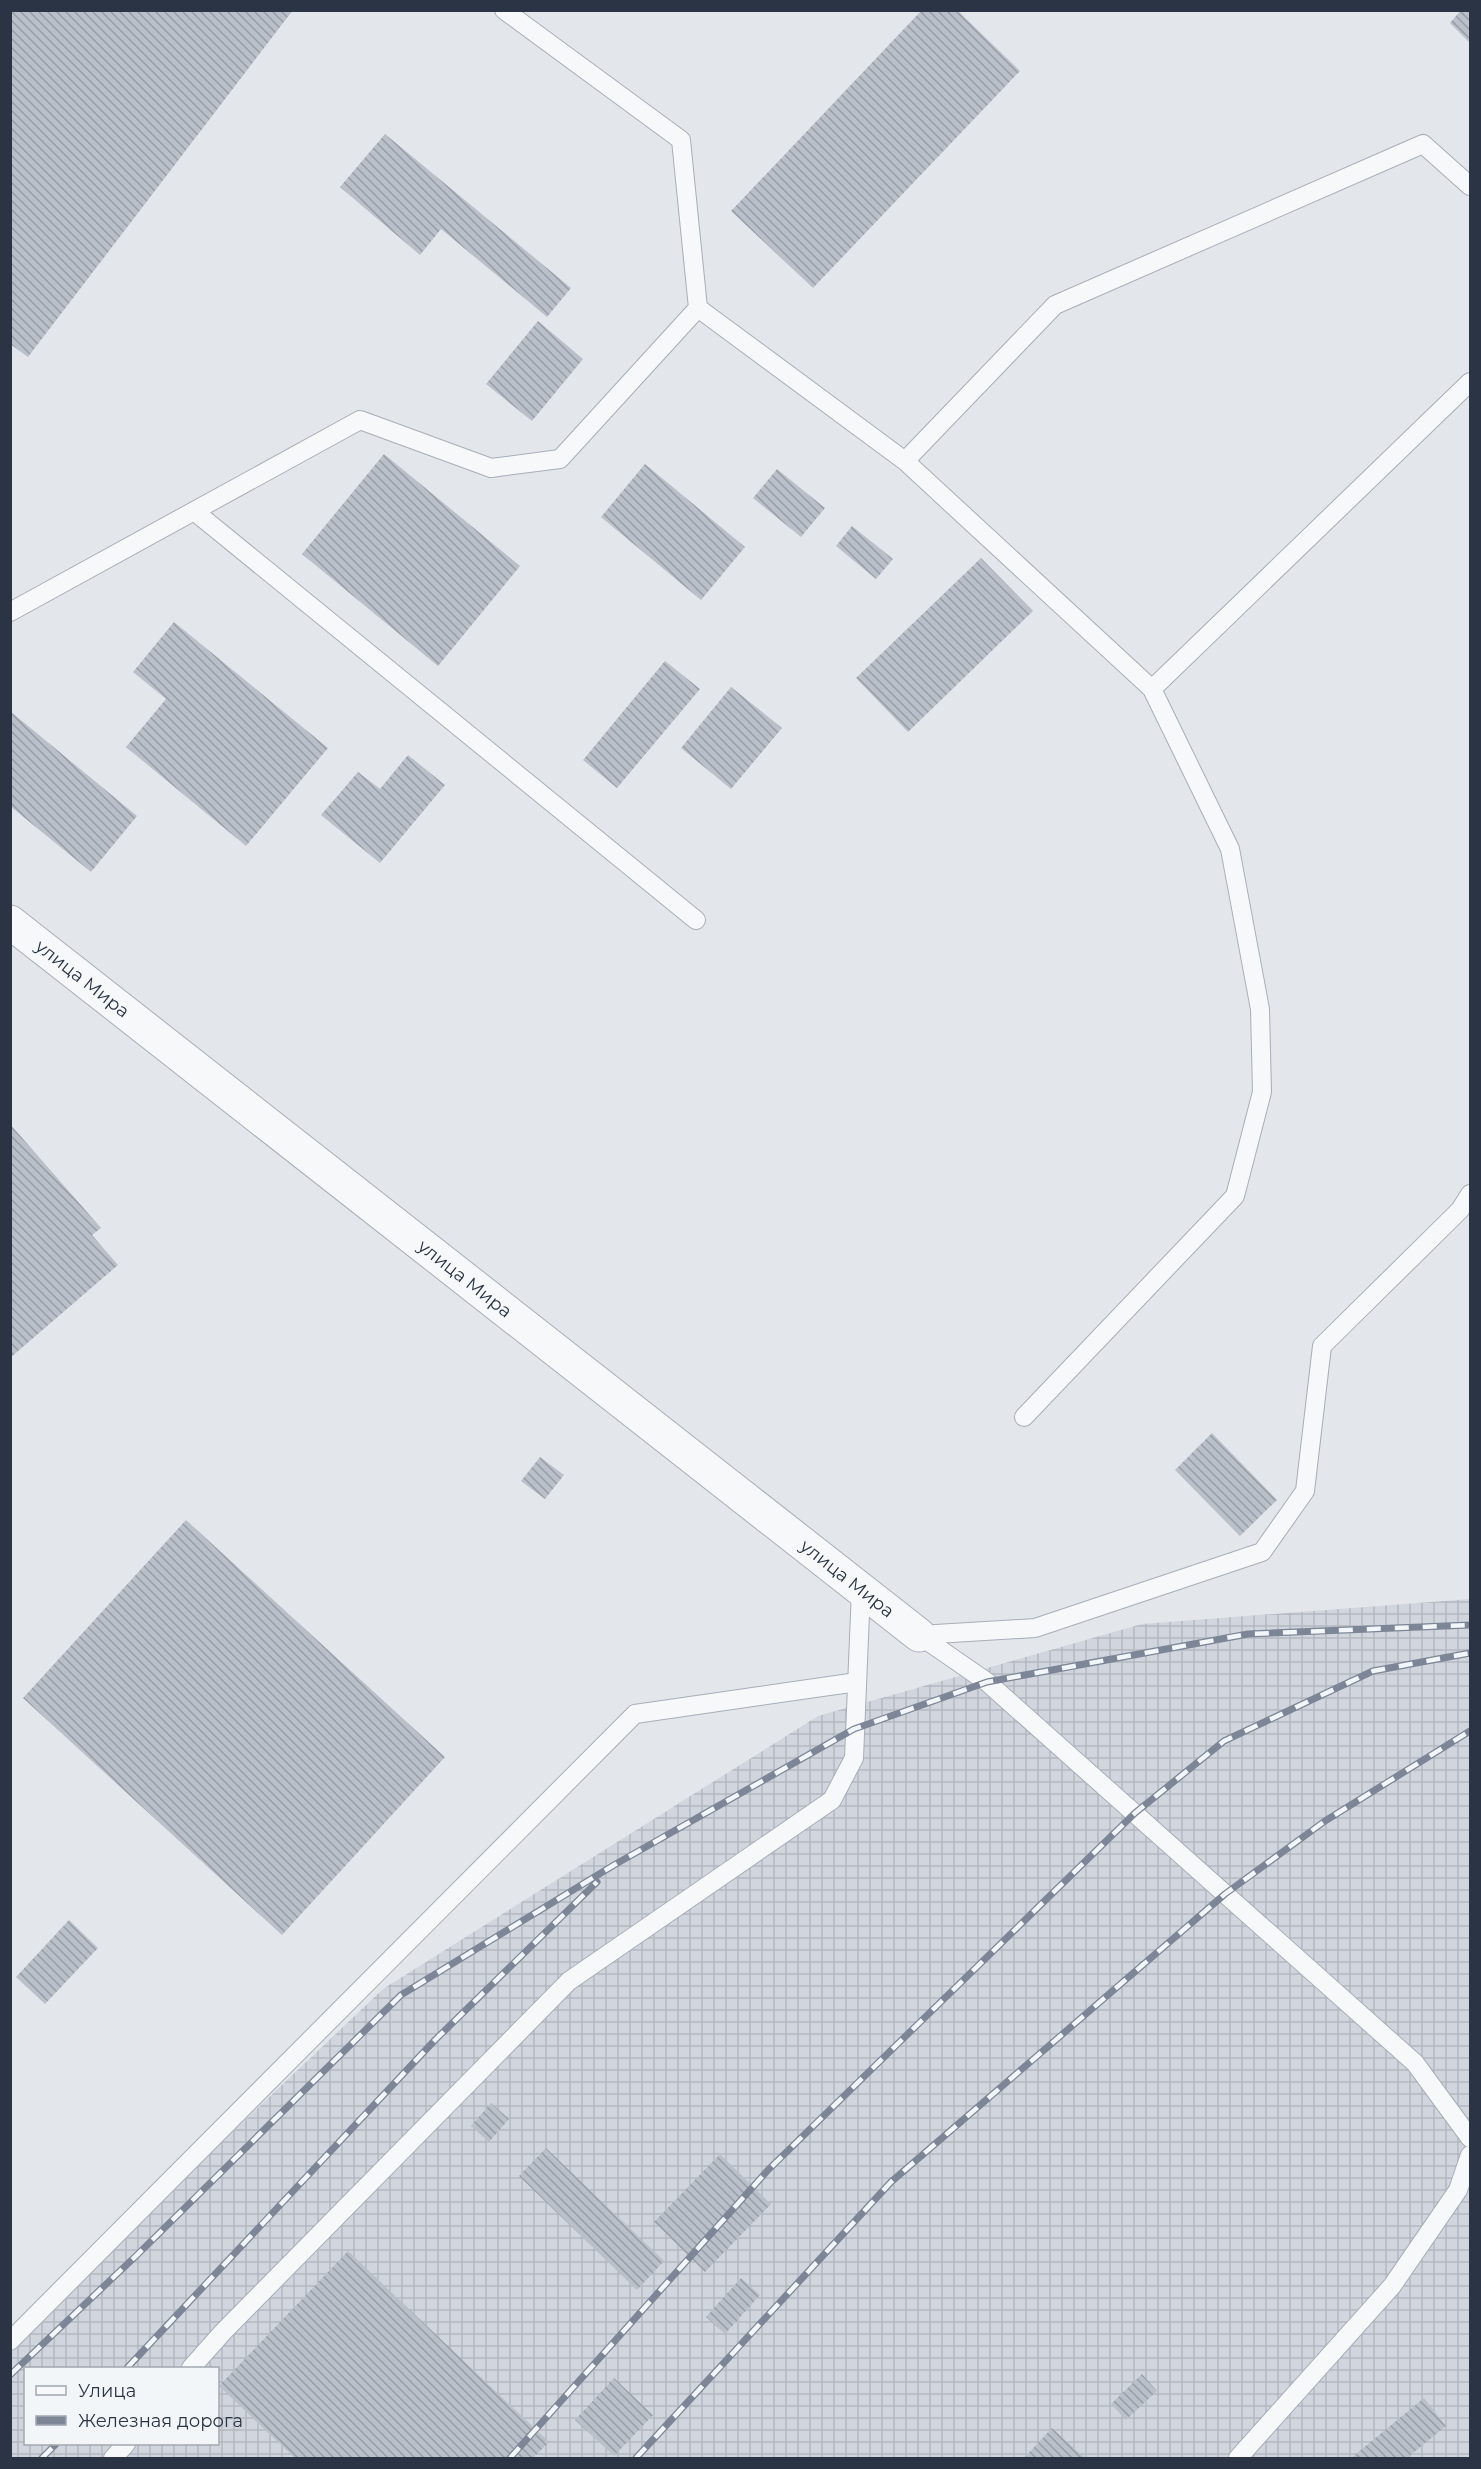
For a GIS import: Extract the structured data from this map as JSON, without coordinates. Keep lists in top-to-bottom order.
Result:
{
  "streets": {
    "street": ["улица Мира"]
  },
  "legend": ["Улица", "Железная дорога"]
}
